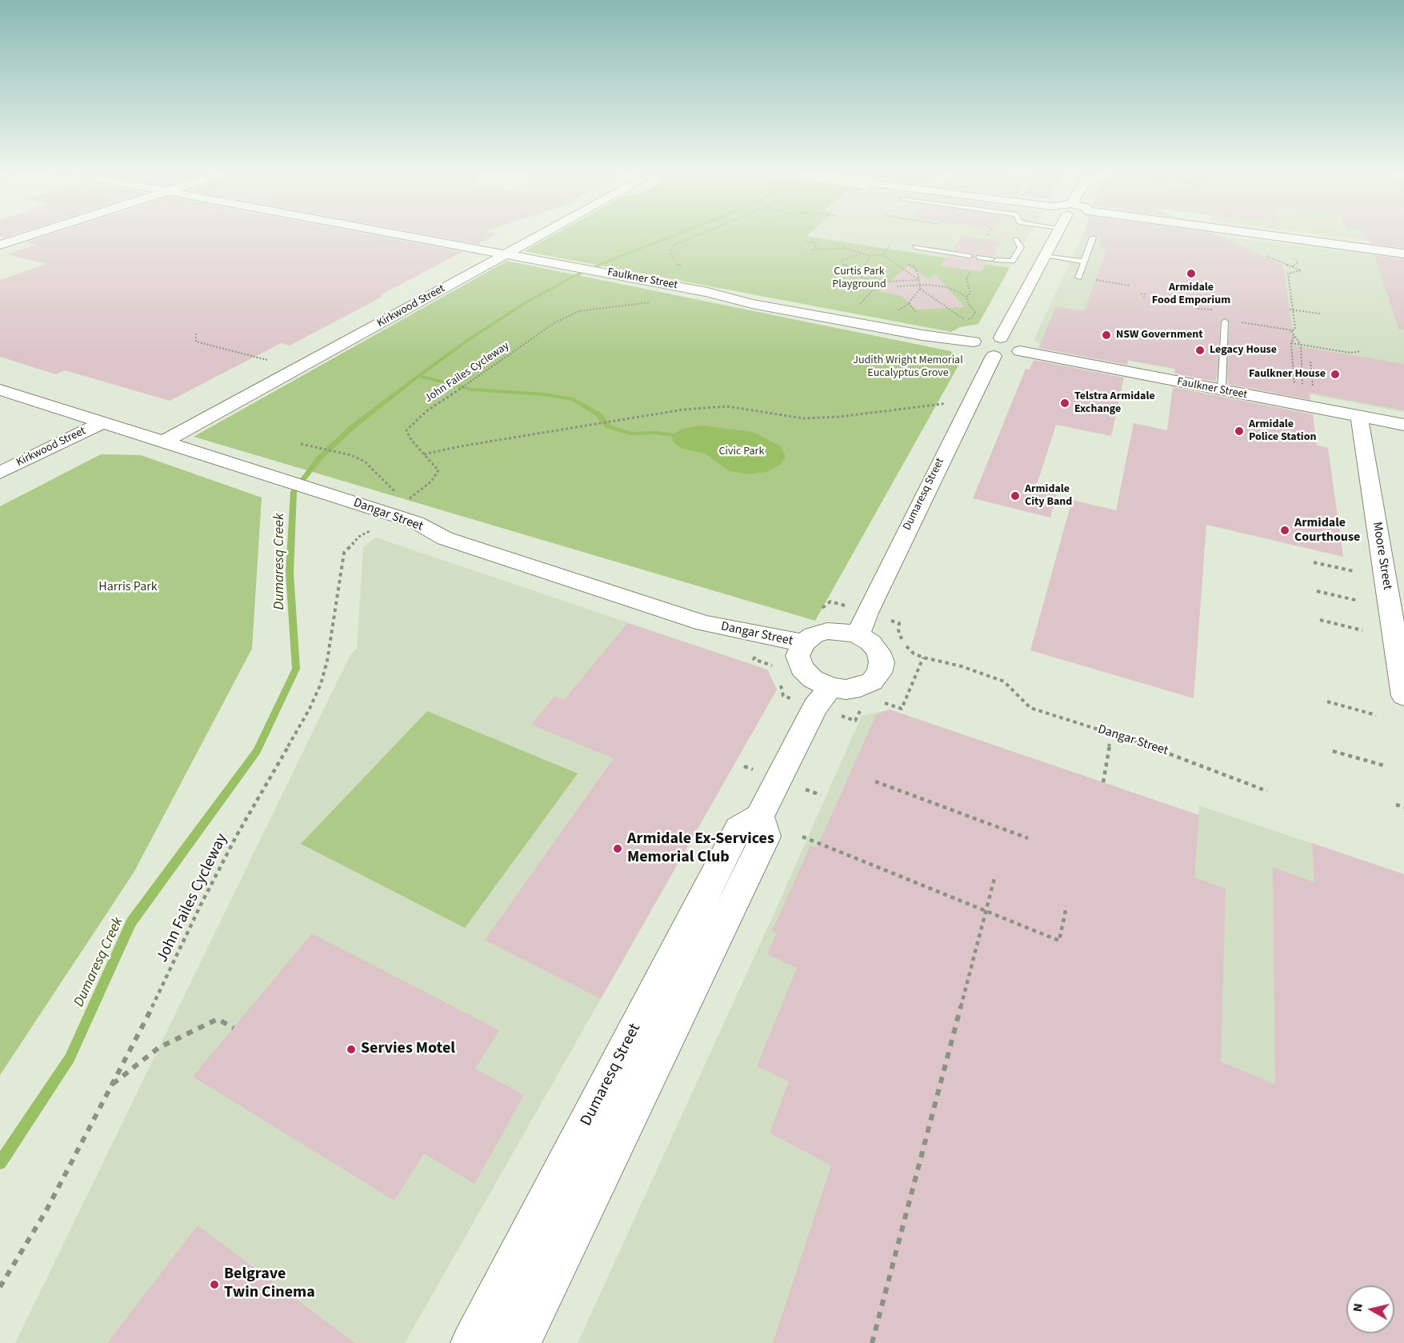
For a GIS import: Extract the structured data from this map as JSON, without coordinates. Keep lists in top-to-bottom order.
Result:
{
  "streets": {
    "street": [
      "Faulkner Street",
      "Kirkwood Street",
      "Dumaresq Street",
      "Dangar Street",
      "Moore Street"
    ],
    "path": ["John Failes Cycleway"]
  },
  "crossings": [
    ["Faulkner Street", "Kirkwood Street"],
    ["Faulkner Street", "Moore Street"],
    ["Kirkwood Street", "Dangar Street"],
    ["Dumaresq Street", "Dangar Street"]
  ],
  "water": ["Dumaresq Creek"],
  "parks": [
    "Curtis Park Playground",
    "Judith Wright Memorial Eucalyptus Grove",
    "Civic Park",
    "Harris Park"
  ],
  "places": [
    "Armidale Food Emporium",
    "NSW Government",
    "Legacy House",
    "Faulkner House",
    "Telstra Armidale Exchange",
    "Armidale Police Station",
    "Armidale City Band",
    "Armidale Courthouse",
    "Armidale Ex-Services Memorial Club",
    "Servies Motel",
    "Belgrave Twin Cinema"
  ],
  "north": "left"
}
